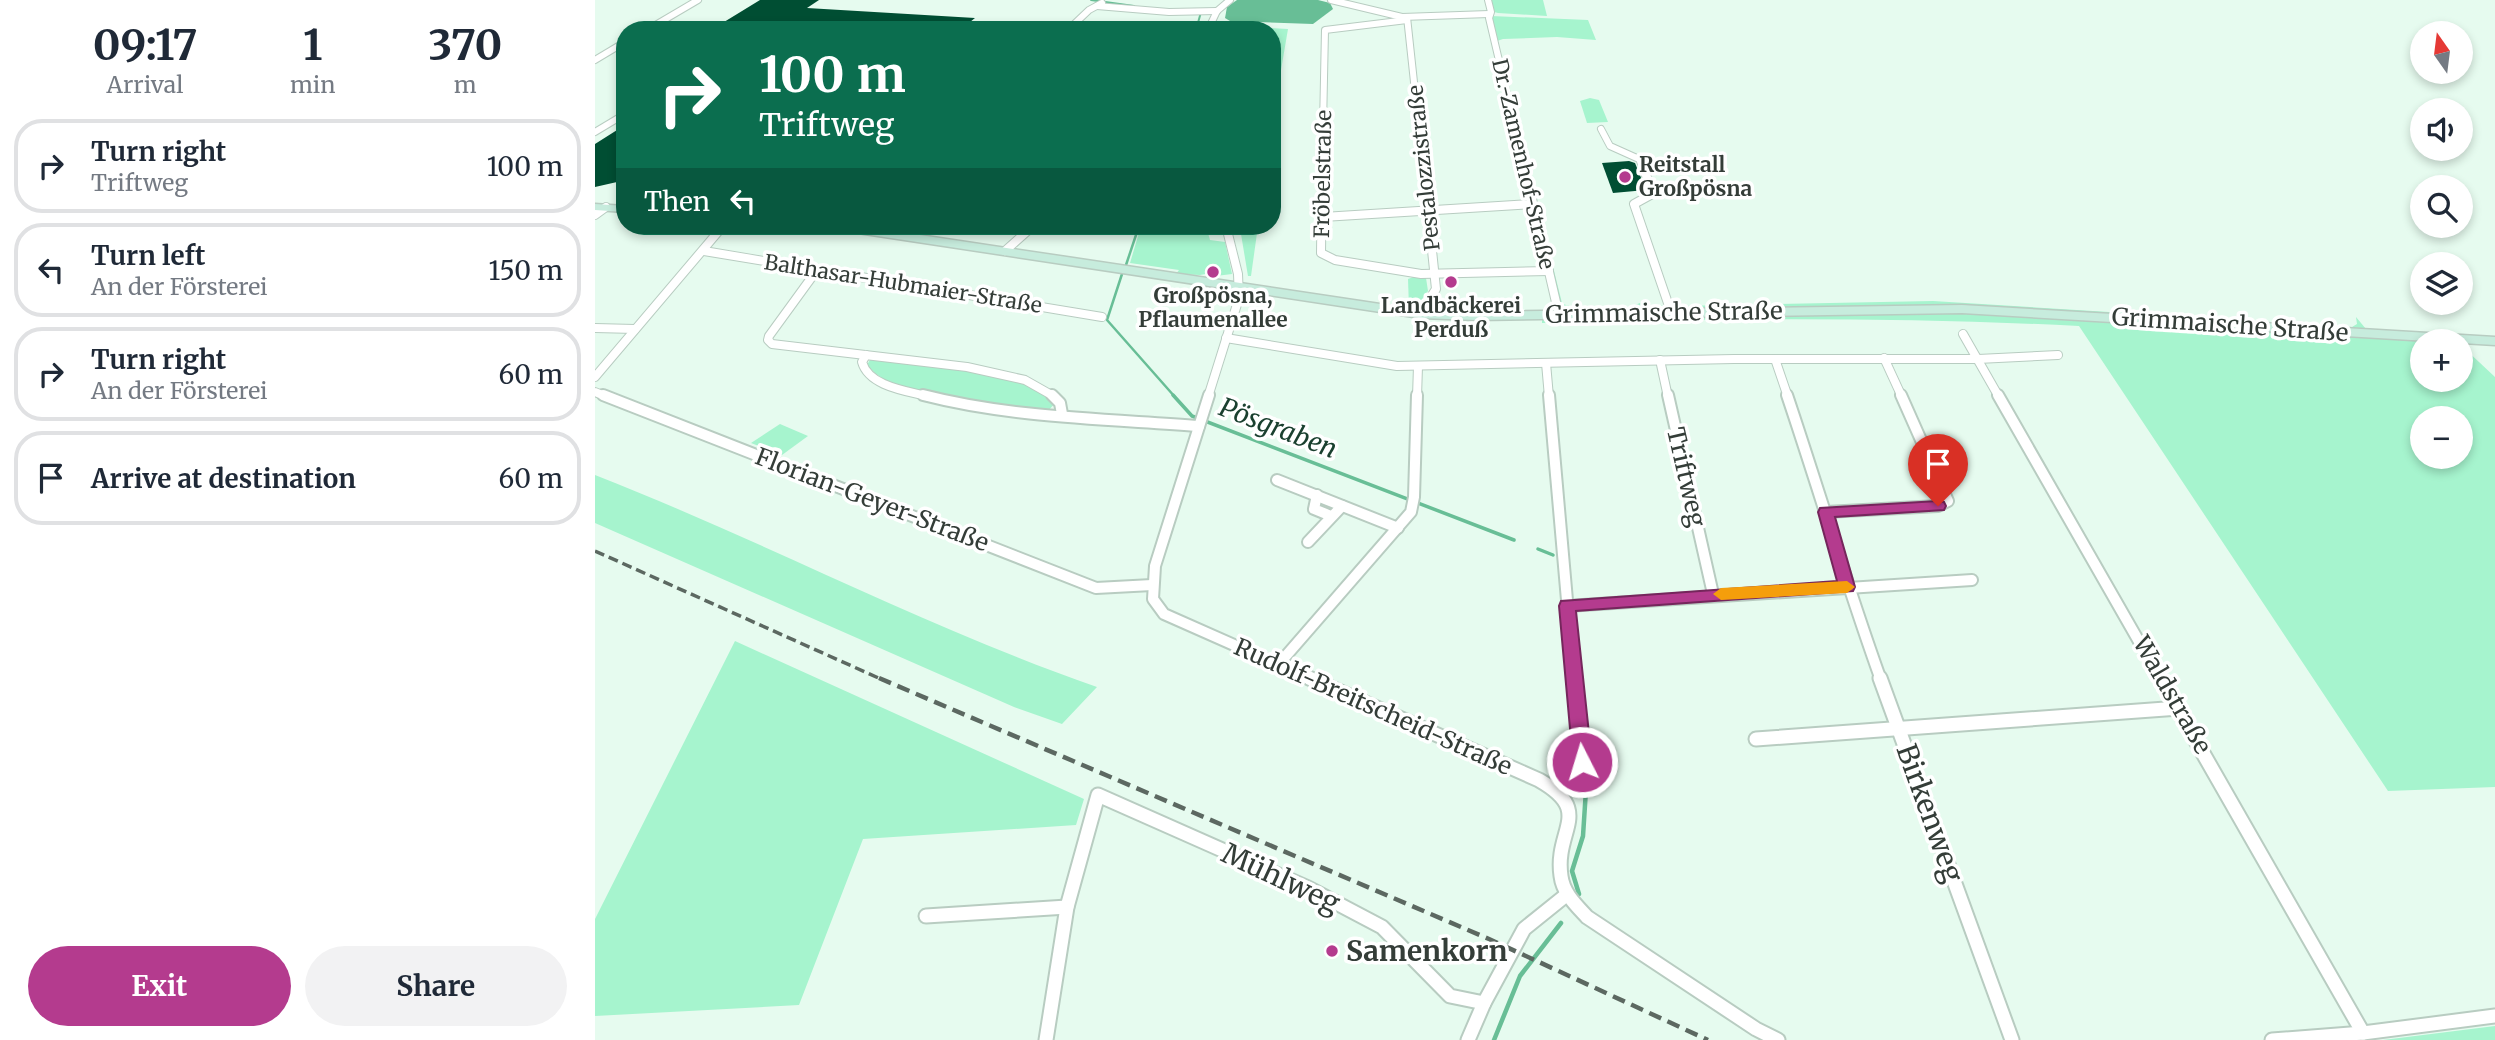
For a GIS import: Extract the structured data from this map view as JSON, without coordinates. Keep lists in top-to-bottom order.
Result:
{
  "streets": {
    "main road": ["Grimmaische Straße"],
    "street": [
      "Dr.-Zamenhof-Straße",
      "Pestalozzistraße",
      "Fröbelstraße",
      "Balthasar-Hubmaier-Straße",
      "Triftweg",
      "Florian-Geyer-Straße",
      "Waldstraße",
      "Rudolf-Breitscheid-Straße",
      "Birkenweg",
      "Mühlweg"
    ]
  },
  "crossings": [
    ["Dr.-Zamenhof-Straße", "Fröbelstraße"],
    ["Dr.-Zamenhof-Straße", "Grimmaische Straße"],
    ["Pestalozzistraße", "Fröbelstraße"],
    ["Pestalozzistraße", "Grimmaische Straße"],
    ["Florian-Geyer-Straße", "Rudolf-Breitscheid-Straße"]
  ],
  "water": ["Pösgraben"],
  "places": [
    "Reitstall Großpösna",
    "Großpösna, Pflaumenallee",
    "Landbäckerei Perduß",
    "Samenkorn"
  ],
  "north": "top",
  "page": {
    "eta": [
      "09:17",
      "Arrival",
      "1",
      "min",
      "370",
      "m"
    ],
    "map_buttons": ["+", "−"],
    "turn": ["100 m", "Triftweg"],
    "list": [
      {
        "name": "Turn right",
        "note": "Triftweg",
        "value": "100 m"
      },
      {
        "name": "Turn left",
        "note": "An der Försterei",
        "value": "150 m"
      },
      {
        "name": "Turn right",
        "note": "An der Försterei",
        "value": "60 m"
      },
      {
        "name": "Arrive at destination",
        "value": "60 m"
      }
    ],
    "then": "Then",
    "buttons": ["Exit", "Share"]
  }
}
